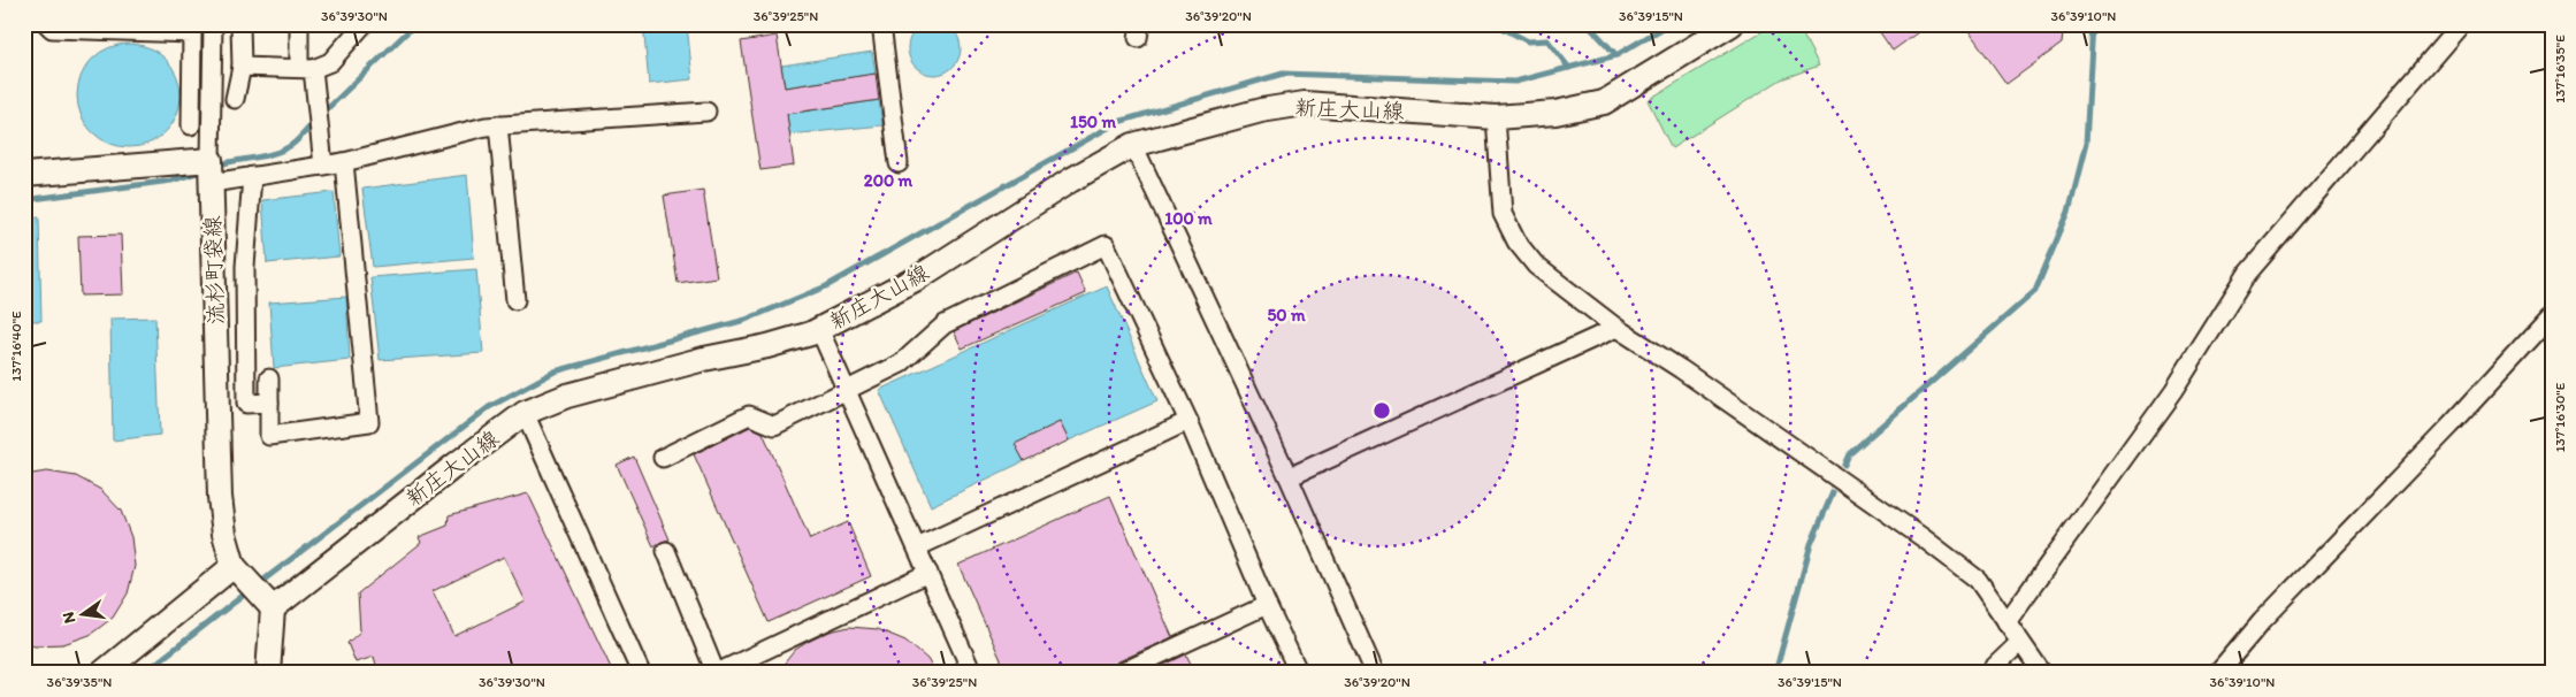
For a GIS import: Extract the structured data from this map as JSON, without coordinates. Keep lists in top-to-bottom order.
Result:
{
  "streets": {
    "main road": ["新庄大山線", "流杉町袋線"]
  },
  "north": "left",
  "coordinates": [
    "36°39'30\"N",
    "36°39'25\"N",
    "36°39'20\"N",
    "36°39'15\"N",
    "36°39'10\"N",
    "137°16'35\"E",
    "137°16'40\"E",
    "137°16'30\"E",
    "36°39'35\"N"
  ],
  "rings": [
    "150 m",
    "200 m",
    "100 m",
    "50 m"
  ]
}
